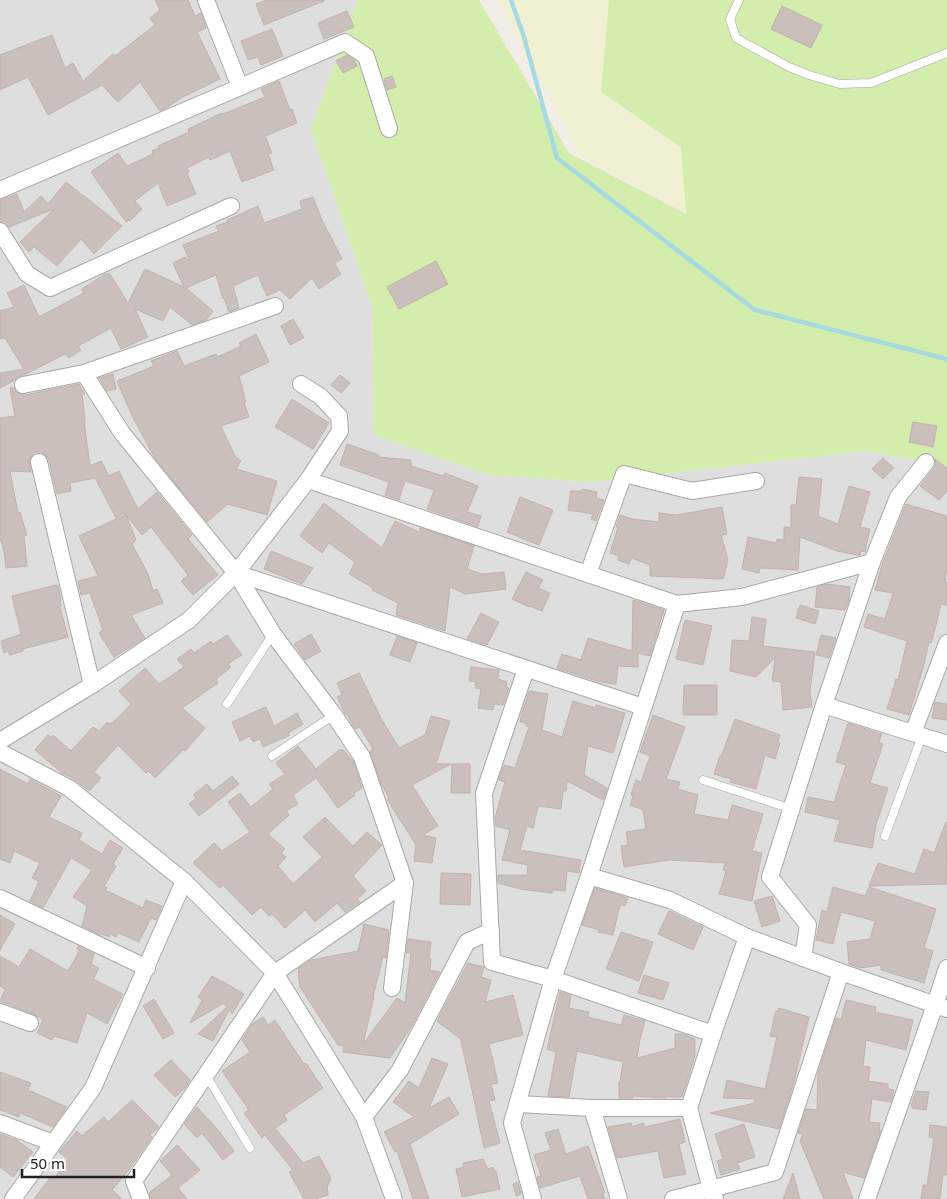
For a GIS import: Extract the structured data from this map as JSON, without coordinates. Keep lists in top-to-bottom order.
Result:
{
  "scale_bar": "50 m"
}
